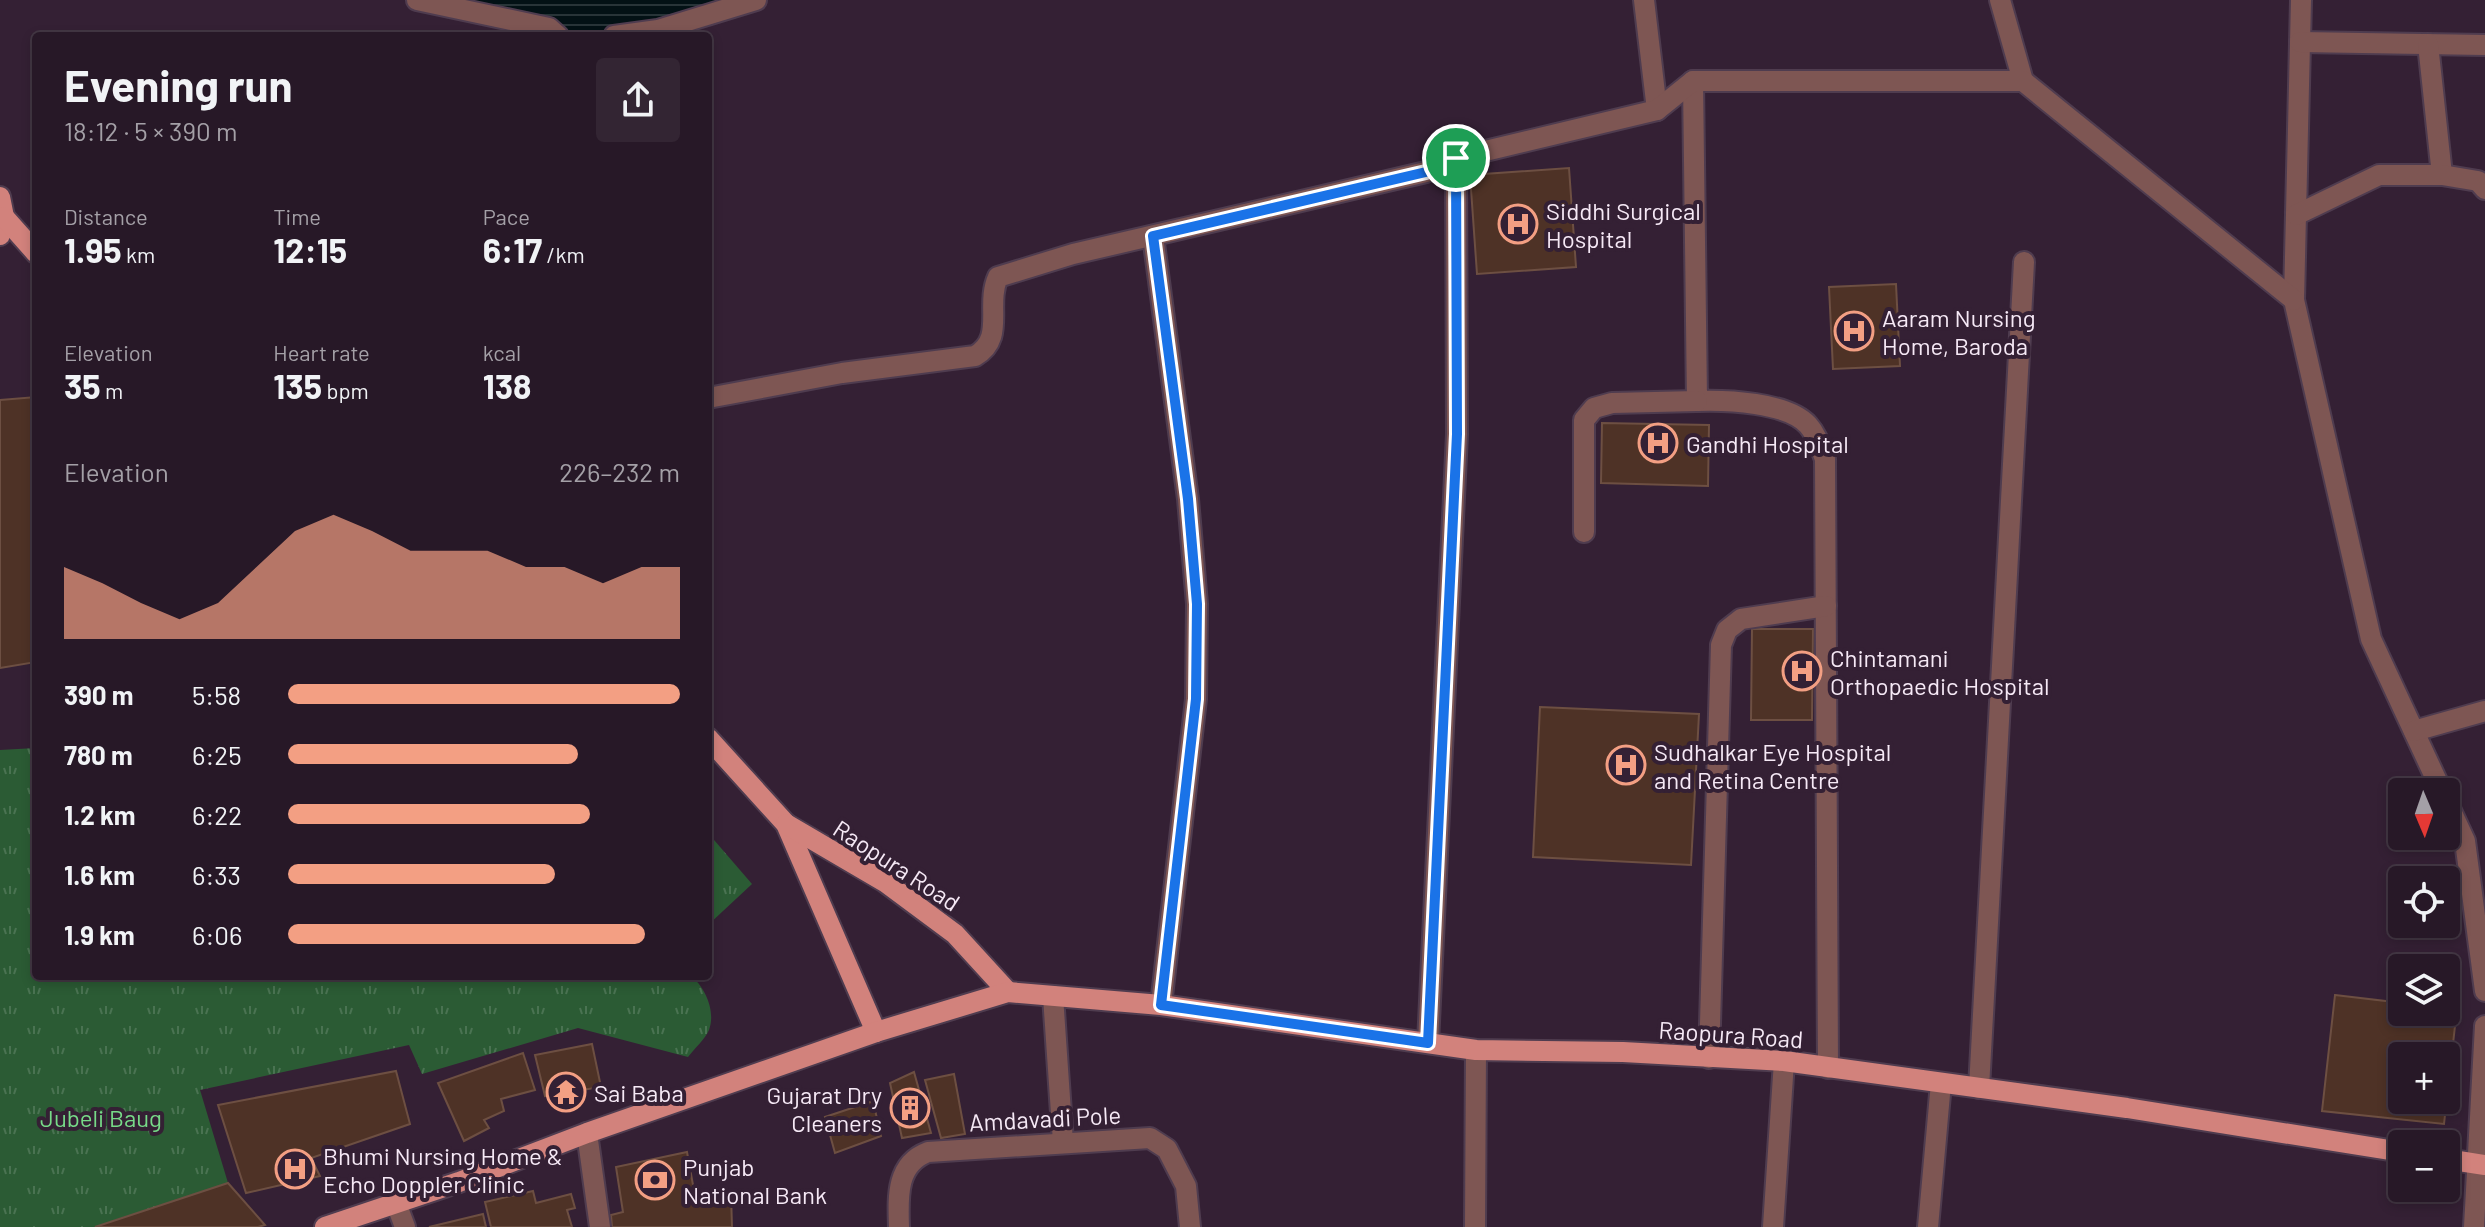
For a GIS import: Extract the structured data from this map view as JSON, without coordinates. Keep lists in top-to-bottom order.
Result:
{
  "streets": {
    "main road": ["Raopura Road"],
    "street": ["Amdavadi Pole"]
  },
  "parks": ["Jubeli Baug"],
  "places": {
    "hospital": [
      "Siddhi Surgical Hospital",
      "Aaram Nursing Home, Baroda",
      "Gandhi Hospital",
      "Chintamani Orthopaedic Hospital",
      "Sudhalkar Eye Hospital and Retina Centre",
      "Bhumi Nursing Home & Echo Doppler Clinic"
    ],
    "temple": ["Sai Baba"],
    "building": ["Gujarat Dry Cleaners"],
    "bank": ["Punjab National Bank"]
  },
  "north": "bottom",
  "page": {
    "heading": ["Evening run", "18:12 · 5 × 390 m"],
    "stats": [
      ["Distance", "1.95 km"],
      ["Time", "12:15"],
      ["Pace", "6:17 /km"],
      ["Elevation", "35 m"],
      ["Heart rate", "135 bpm"],
      ["kcal", "138"]
    ],
    "chart": ["Elevation", "226–232 m"],
    "list": [
      {
        "name": "390 m",
        "note": "5:58"
      },
      {
        "name": "780 m",
        "note": "6:25"
      },
      {
        "name": "1.2 km",
        "note": "6:22"
      },
      {
        "name": "1.6 km",
        "note": "6:33"
      },
      {
        "name": "1.9 km",
        "note": "6:06"
      }
    ],
    "map_buttons": ["+", "−"]
  }
}
